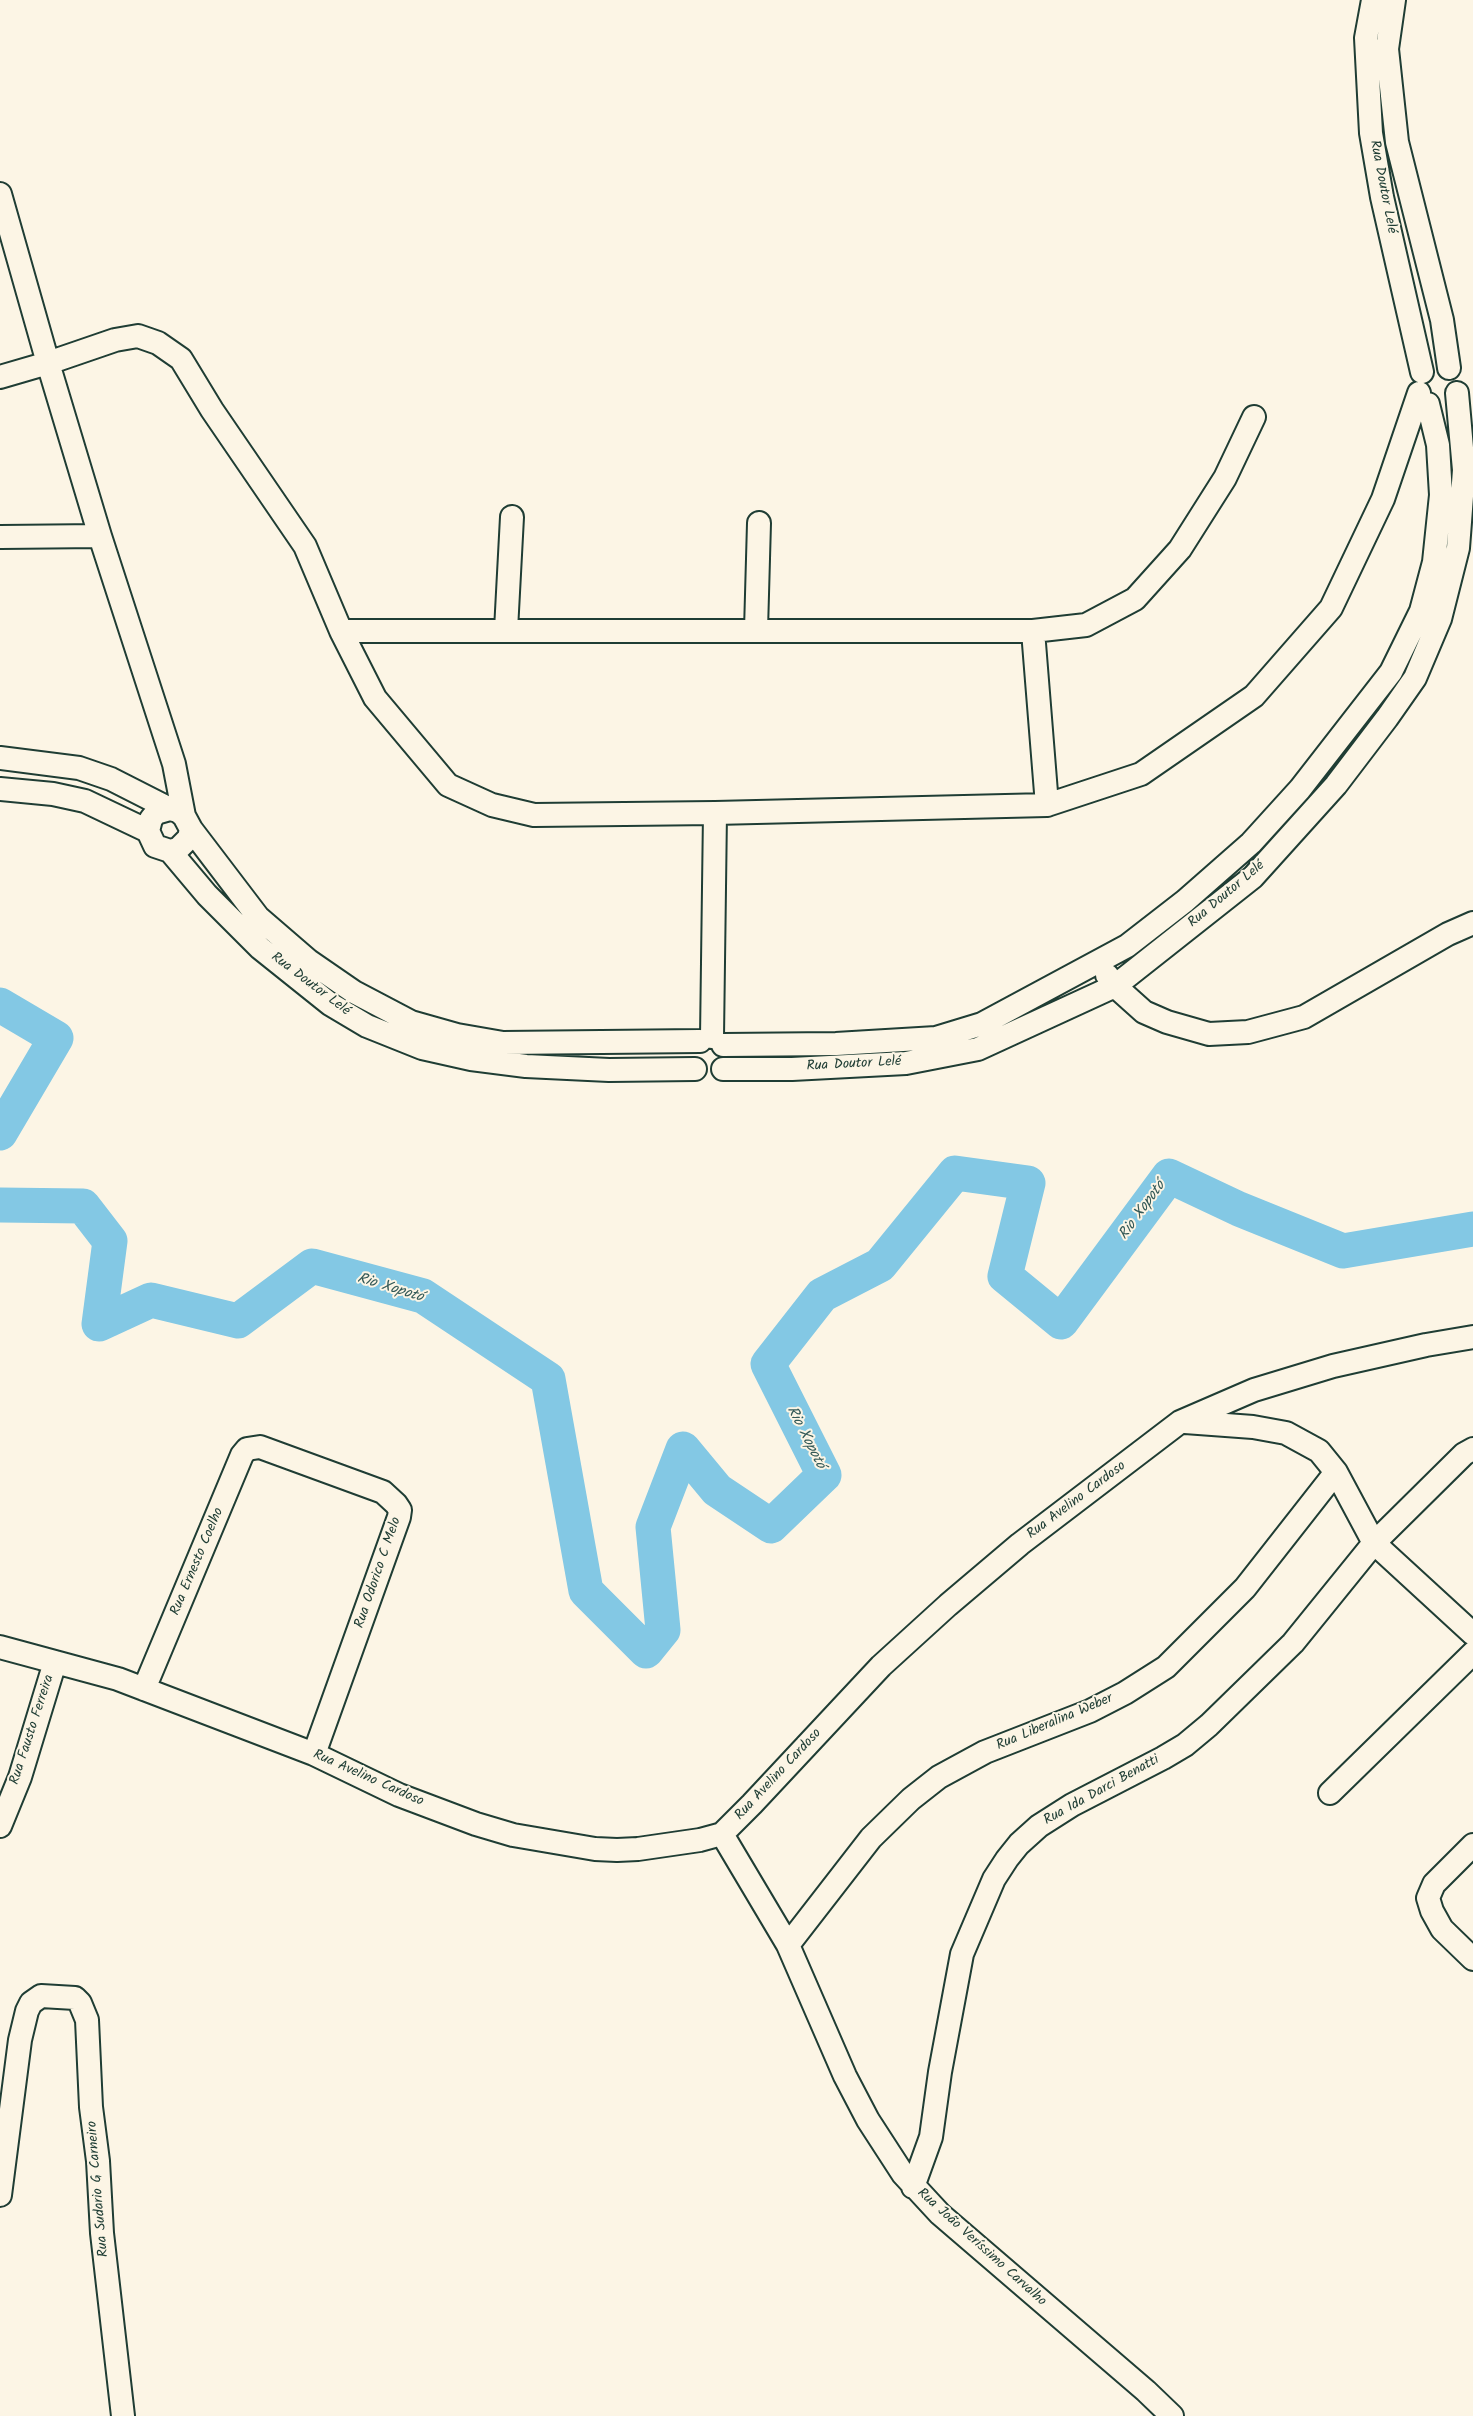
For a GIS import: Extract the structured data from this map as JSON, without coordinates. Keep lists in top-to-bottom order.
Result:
{
  "streets": {
    "street": [
      "Rua Doutor Lelé",
      "Rua Avelino Cardoso",
      "Rua Ernesto Coelho",
      "Rua Odorico C Melo",
      "Rua Liberalina Weber",
      "Rua Fausto Ferreira",
      "Rua Ida Darci Benatti",
      "Rua Sudario G Carneiro",
      "Rua João Veríssimo Carvalho"
    ]
  },
  "crossings": [
    ["Rua Avelino Cardoso", "Rua Ernesto Coelho"],
    ["Rua Avelino Cardoso", "Rua Odorico C Melo"],
    ["Rua Avelino Cardoso", "Rua Fausto Ferreira"],
    ["Rua Avelino Cardoso", "Rua João Veríssimo Carvalho"],
    ["Rua Ernesto Coelho", "Rua Odorico C Melo"],
    ["Rua Liberalina Weber", "Rua João Veríssimo Carvalho"],
    ["Rua Ida Darci Benatti", "Rua João Veríssimo Carvalho"]
  ],
  "water": ["Rio Xopotó"]
}
